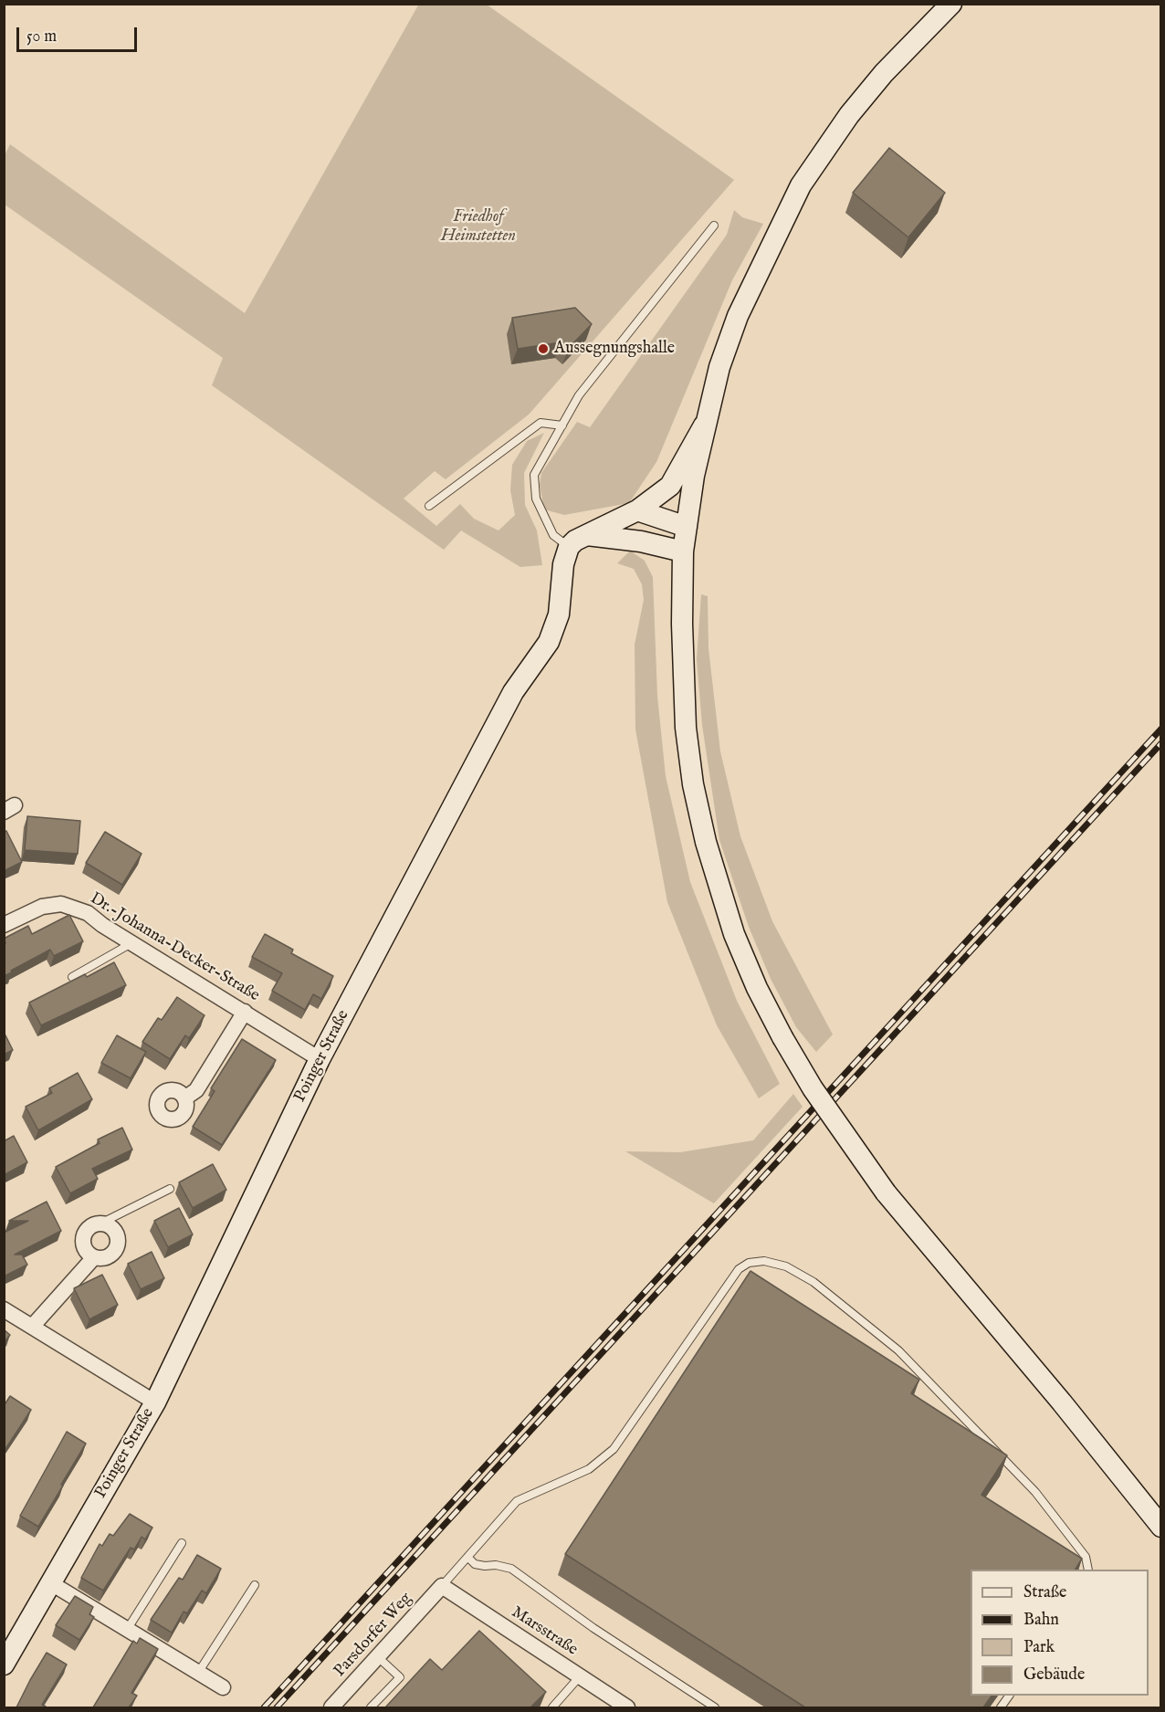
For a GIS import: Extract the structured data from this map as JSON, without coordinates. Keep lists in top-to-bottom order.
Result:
{
  "streets": {
    "street": [
      "Dr.-Johanna-Decker-Straße",
      "Poinger Straße",
      "Marsstraße",
      "Parsdorfer Weg"
    ]
  },
  "crossings": [
    ["Dr.-Johanna-Decker-Straße", "Poinger Straße"],
    ["Marsstraße", "Parsdorfer Weg"]
  ],
  "parks": ["Friedhof Heimstetten"],
  "places": ["Aussegnungshalle"],
  "legend": [
    "Straße",
    "Bahn",
    "Park",
    "Gebäude"
  ],
  "scale_bar": "50 m"
}
